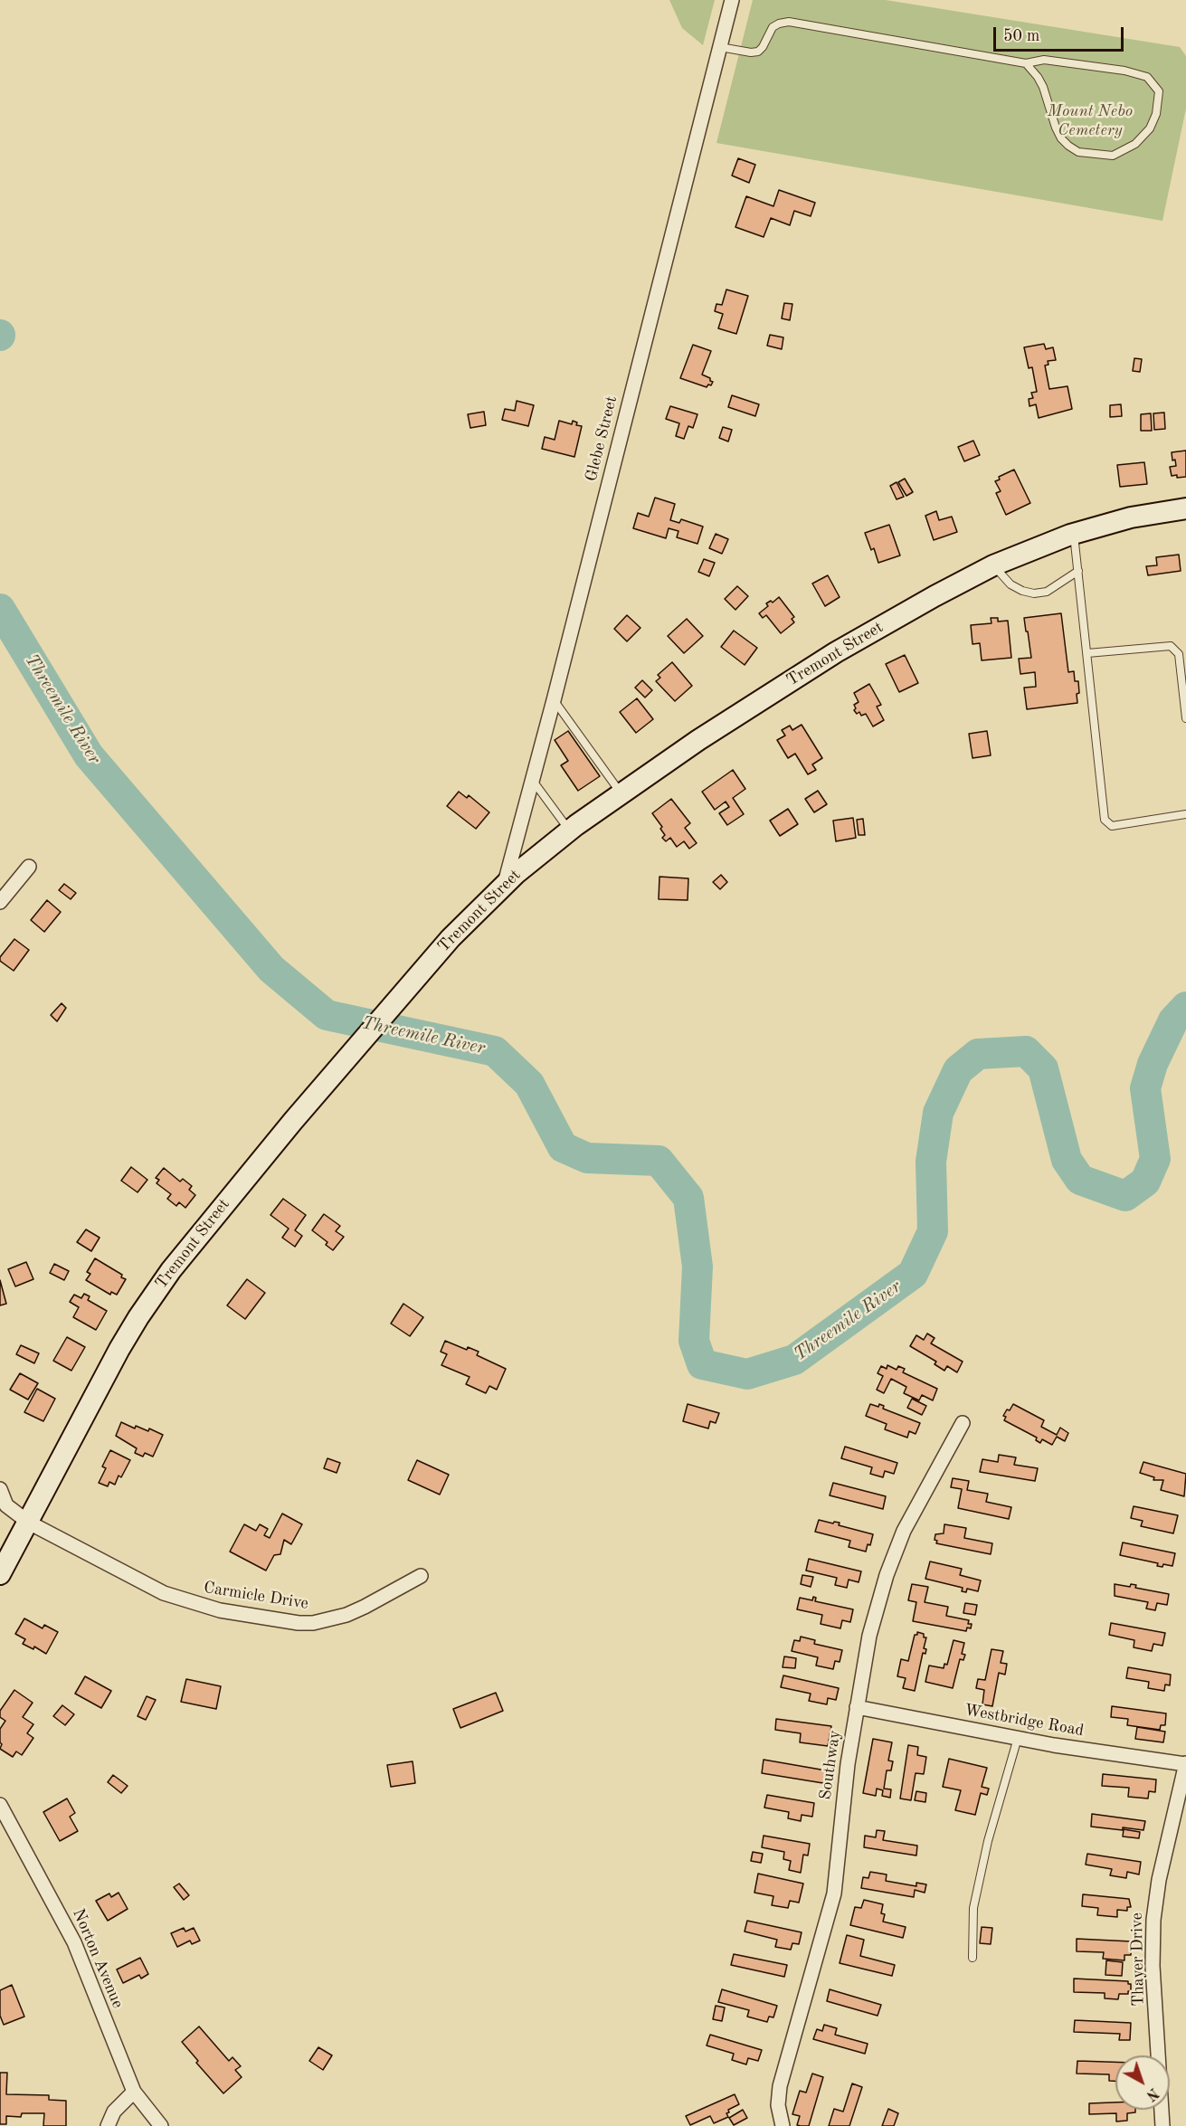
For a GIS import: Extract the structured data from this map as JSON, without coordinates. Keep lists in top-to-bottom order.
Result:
{
  "streets": {
    "main road": ["Tremont Street"],
    "street": [
      "Glebe Street",
      "Carmicle Drive",
      "Westbridge Road",
      "Southway",
      "Norton Avenue",
      "Thayer Drive"
    ]
  },
  "crossings": [
    ["Glebe Street", "Tremont Street"],
    ["Tremont Street", "Carmicle Drive"],
    ["Westbridge Road", "Southway"],
    ["Westbridge Road", "Thayer Drive"]
  ],
  "water": ["Threemile River"],
  "parks": ["Mount Nebo Cemetery"],
  "scale_bar": "50 m",
  "north": "bottom right"
}
